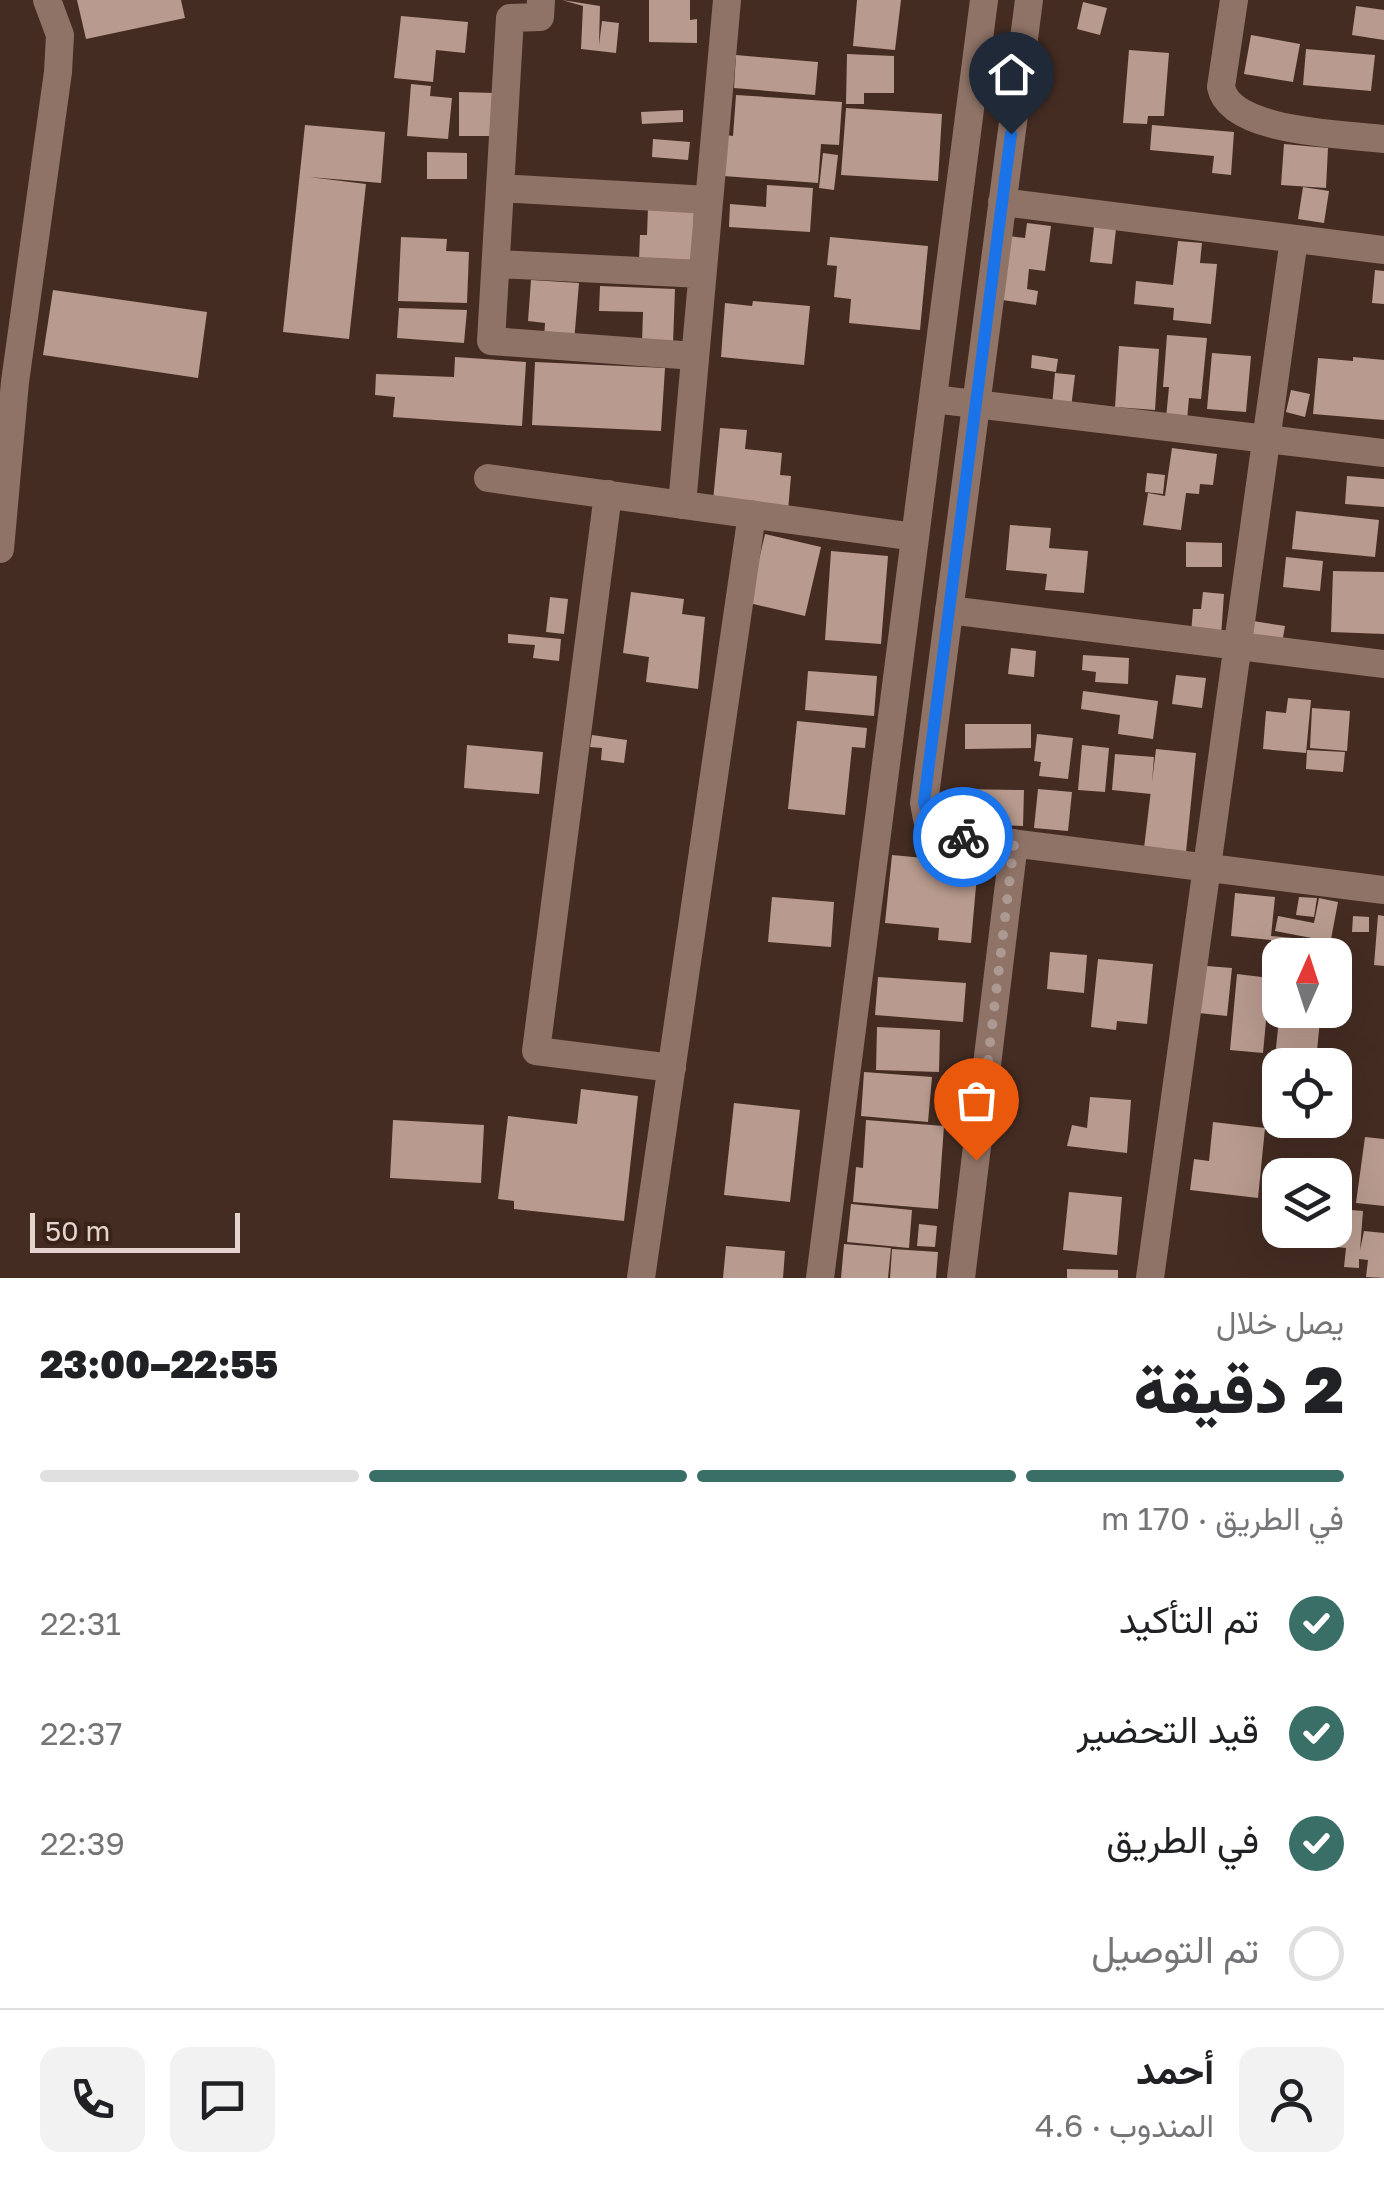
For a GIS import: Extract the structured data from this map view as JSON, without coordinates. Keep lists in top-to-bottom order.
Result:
{
  "scale_bar": "50 m",
  "north": "top",
  "page": {
    "scale": "50 m",
    "heading": ["2 دقيقة", "يصل خلال", "22:55–23:00"],
    "panel": ["أحمد", "المندوب · 4.6"],
    "bar": "في الطريق · 170 m",
    "list": [
      ["تم التأكيد", "22:31"],
      ["قيد التحضير", "22:37"],
      ["في الطريق", "22:39"],
      "تم التوصيل"
    ]
  }
}
